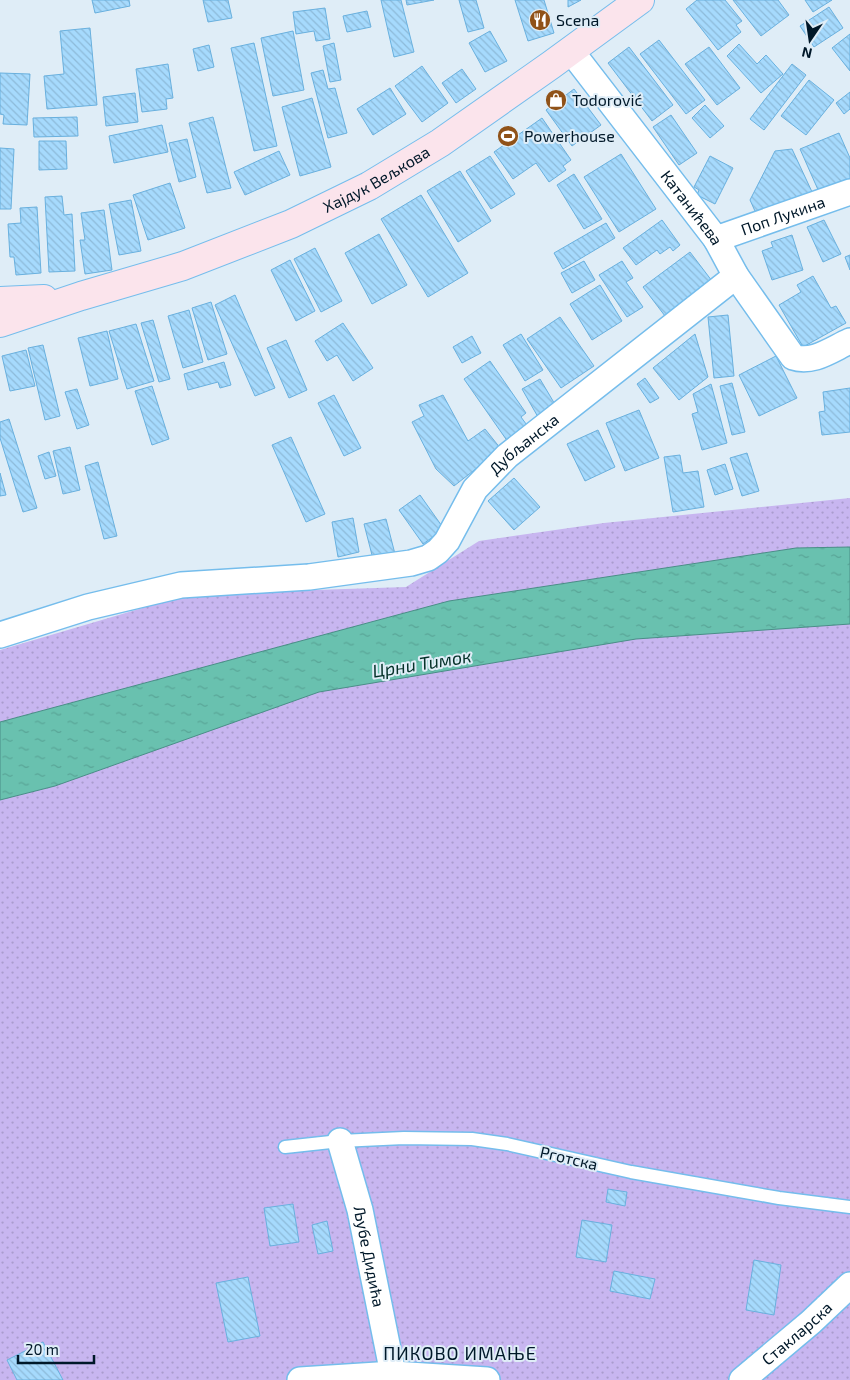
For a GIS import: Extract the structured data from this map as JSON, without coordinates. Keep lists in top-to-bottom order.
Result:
{
  "streets": {
    "street": [
      "Хајдук Вељкова",
      "Катанићева",
      "Поп Лукина",
      "Дубљанска",
      "Љубе Дидића",
      "Стакларска"
    ],
    "lane": ["Рготска"]
  },
  "crossings": [
    ["Хајдук Вељкова", "Катанићева"],
    ["Катанићева", "Поп Лукина"],
    ["Катанићева", "Дубљанска"],
    ["Рготска", "Љубе Дидића"]
  ],
  "districts": ["ПИКОВО ИМАЊЕ"],
  "water": ["Црни Тимок"],
  "places": {
    "restaurant": ["Scena"],
    "shop": ["Todorović"],
    "sports": ["Powerhouse"]
  },
  "scale_bar": "20 m",
  "north": "bottom"
}
